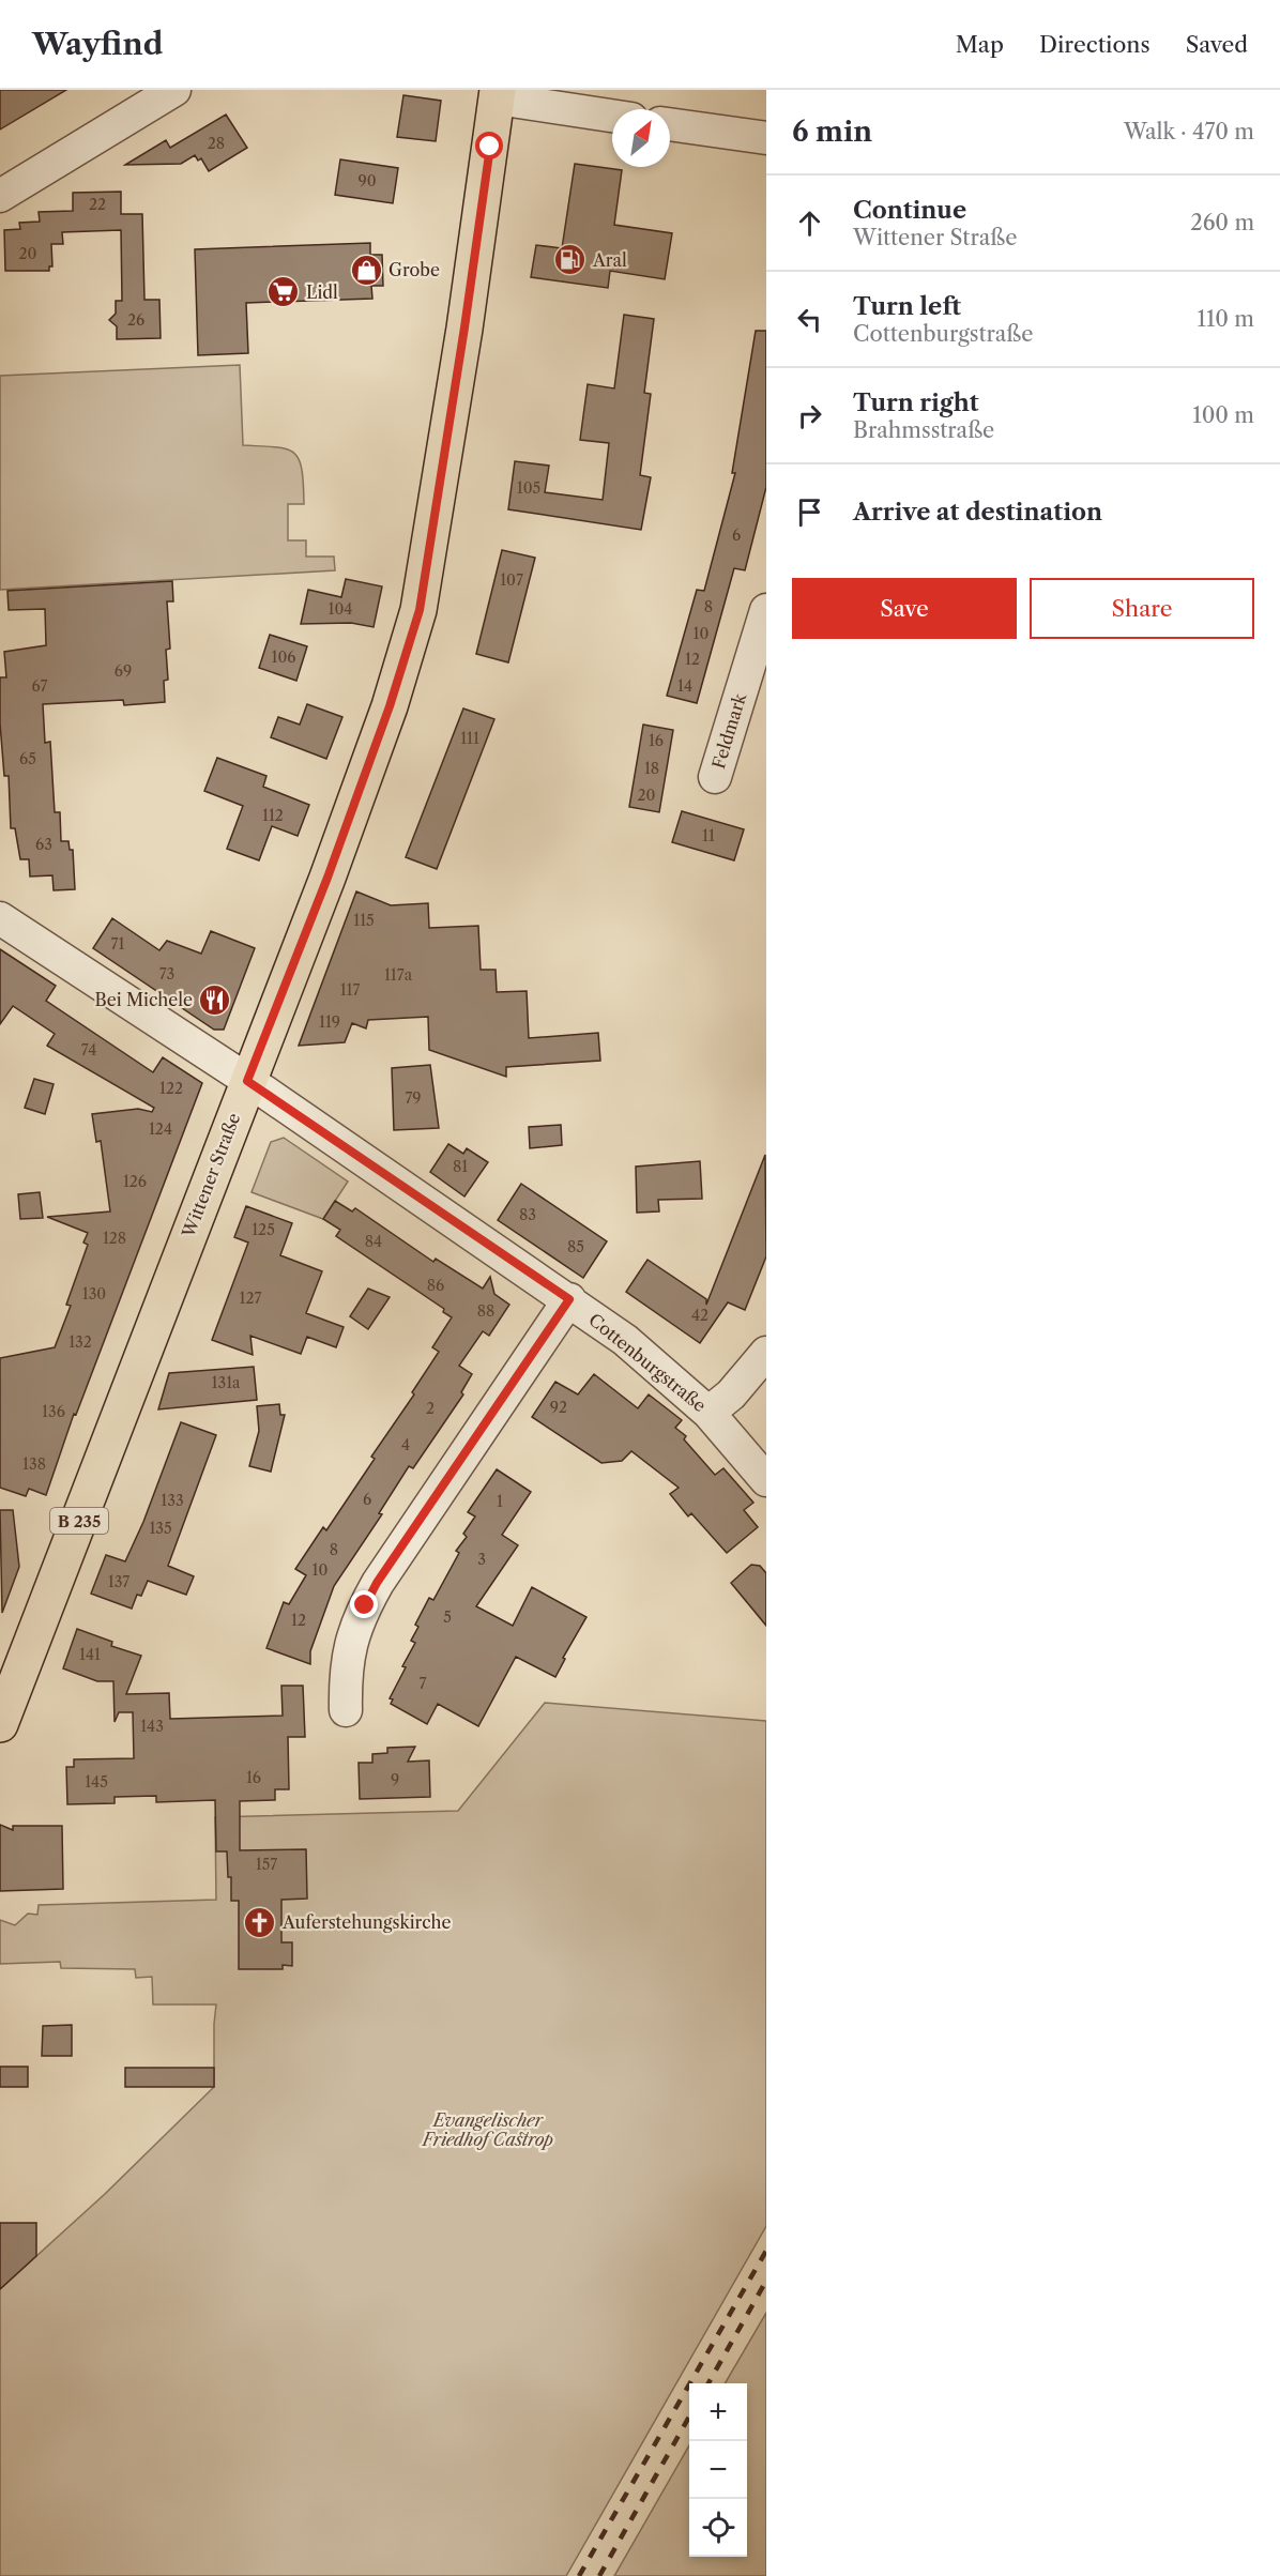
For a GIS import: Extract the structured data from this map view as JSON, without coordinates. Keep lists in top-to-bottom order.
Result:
{
  "streets": {
    "main road": ["Wittener Straße", "B 235"],
    "street": ["Feldmark", "Cottenburgstraße"]
  },
  "crossings": [
    ["Wittener Straße", "Cottenburgstraße"]
  ],
  "parks": ["Evangelischer Friedhof Castrop"],
  "places": {
    "fuel station": ["Aral"],
    "shop": ["Grobe"],
    "supermarket": ["Lidl"],
    "restaurant": ["Bei Michele"],
    "church": ["Auferstehungskirche"]
  },
  "house_numbers": [
    "28",
    "90",
    "22",
    "20",
    "26",
    "105",
    "6",
    "107",
    "8",
    "104",
    "10",
    "106",
    "12",
    "69",
    "67",
    "14",
    "111",
    "16",
    "65",
    "18",
    "20",
    "112",
    "11",
    "63",
    "115",
    "71",
    "73",
    "117a",
    "117",
    "119",
    "74",
    "122",
    "79",
    "124",
    "81",
    "126",
    "83",
    "125",
    "128",
    "84",
    "85",
    "86",
    "130",
    "127",
    "88",
    "42",
    "132",
    "131a",
    "92",
    "2",
    "136",
    "4",
    "138",
    "6",
    "133",
    "1",
    "135",
    "8",
    "3",
    "10",
    "137",
    "5",
    "12",
    "141",
    "7",
    "143",
    "16",
    "9",
    "145",
    "157"
  ],
  "north": "top right",
  "page": {
    "header": "Wayfind",
    "nav": ["Map", "Directions", "Saved"],
    "heading": ["6 min", "Walk · 470 m"],
    "list": [
      ["Continue", "Wittener Straße", "260 m"],
      ["Turn left", "Cottenburgstraße", "110 m"],
      ["Turn right", "Brahmsstraße", "100 m"],
      "Arrive at destination"
    ],
    "buttons": ["Save", "Share"],
    "map_buttons": ["+", "−"]
  }
}
